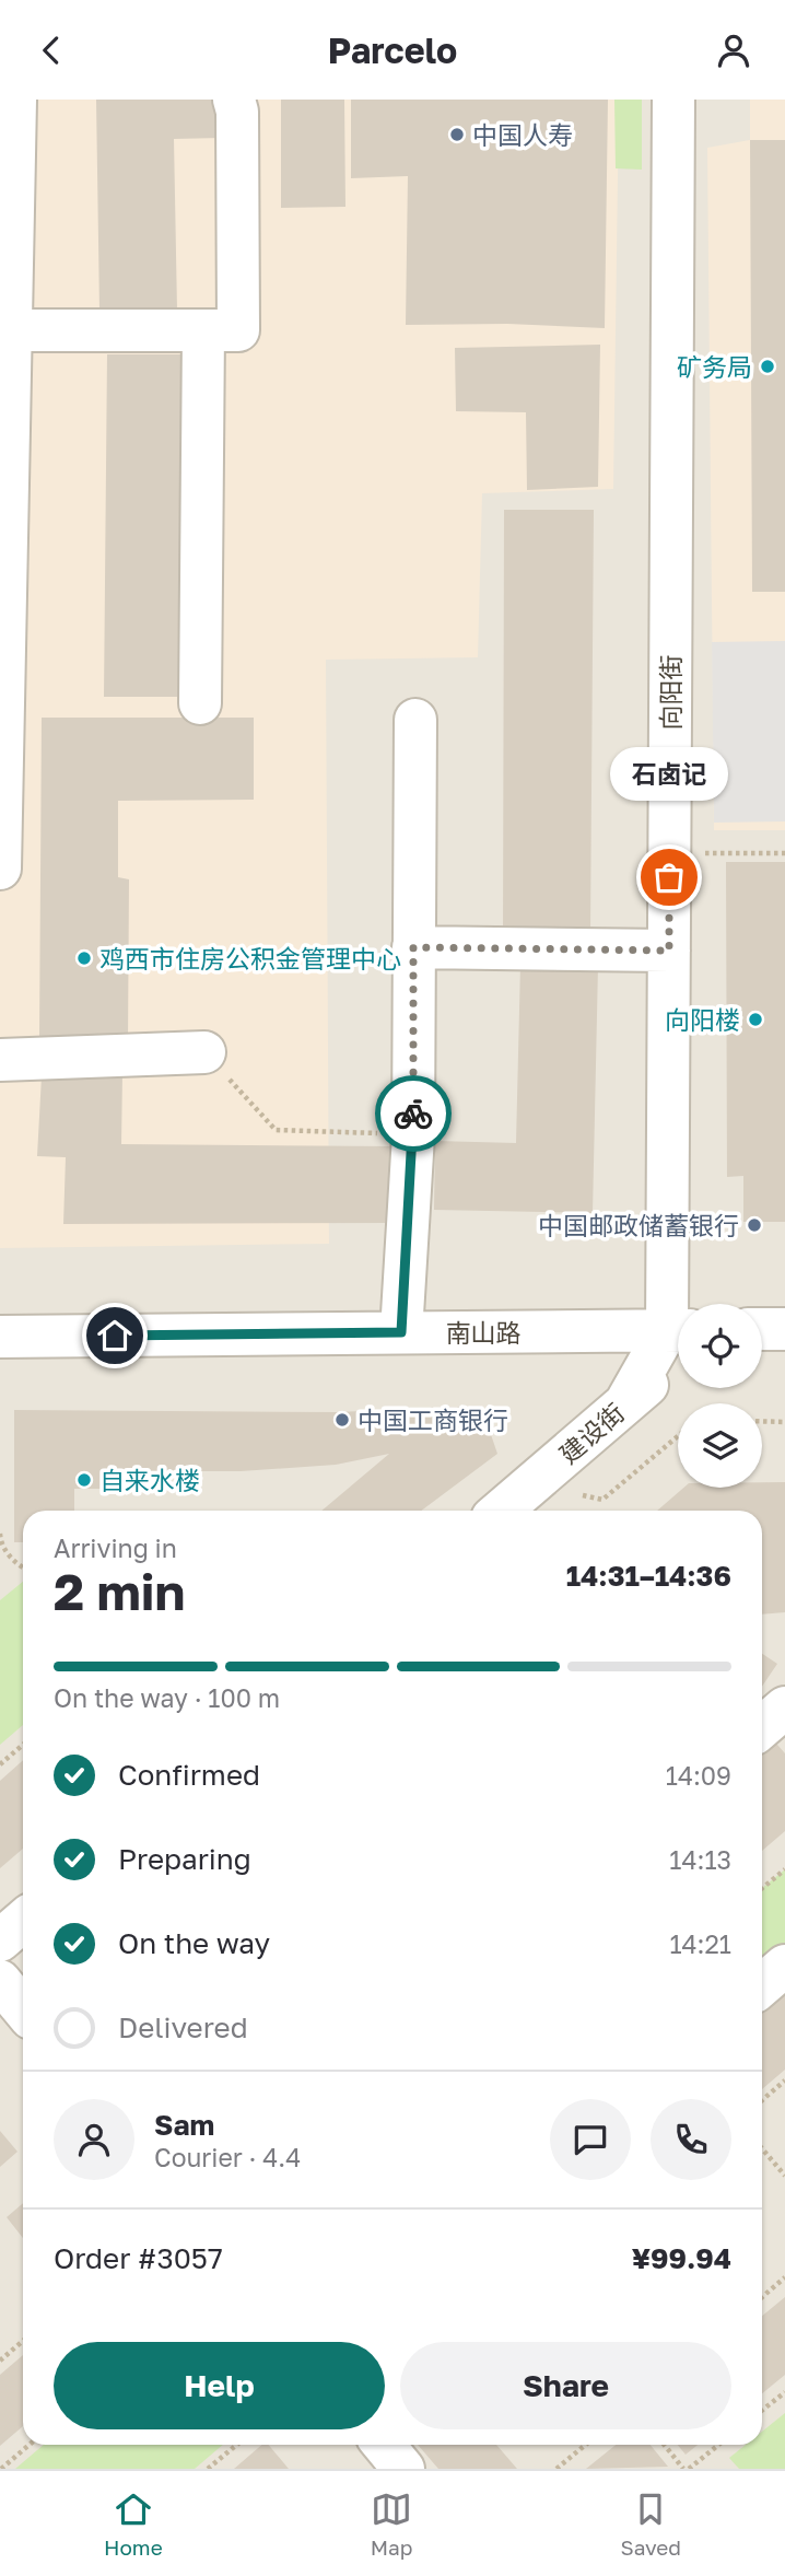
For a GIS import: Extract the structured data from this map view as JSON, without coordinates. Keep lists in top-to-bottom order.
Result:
{
  "streets": {
    "street": ["向阳街", "南山路", "建设街"]
  },
  "places": [
    "中国人寿",
    "矿务局",
    "石卤记",
    "鸡西市住房公积金管理中心",
    "向阳楼",
    "中国邮政储蓄银行",
    "中国工商银行",
    "自来水楼"
  ],
  "page": {
    "header": "Parcelo",
    "bubble": "石卤记",
    "heading": ["2 min", "Arriving in", "14:31–14:36"],
    "panel": [
      "Sam",
      "Courier · 4.4",
      "Order #3057",
      "¥99.94"
    ],
    "bar": "On the way · 100 m",
    "list": [
      ["Confirmed", "14:09"],
      ["Preparing", "14:13"],
      ["On the way", "14:21"],
      "Delivered"
    ],
    "buttons": ["Help", "Share"],
    "tabs": ["Home", "Map", "Saved"]
  }
}
